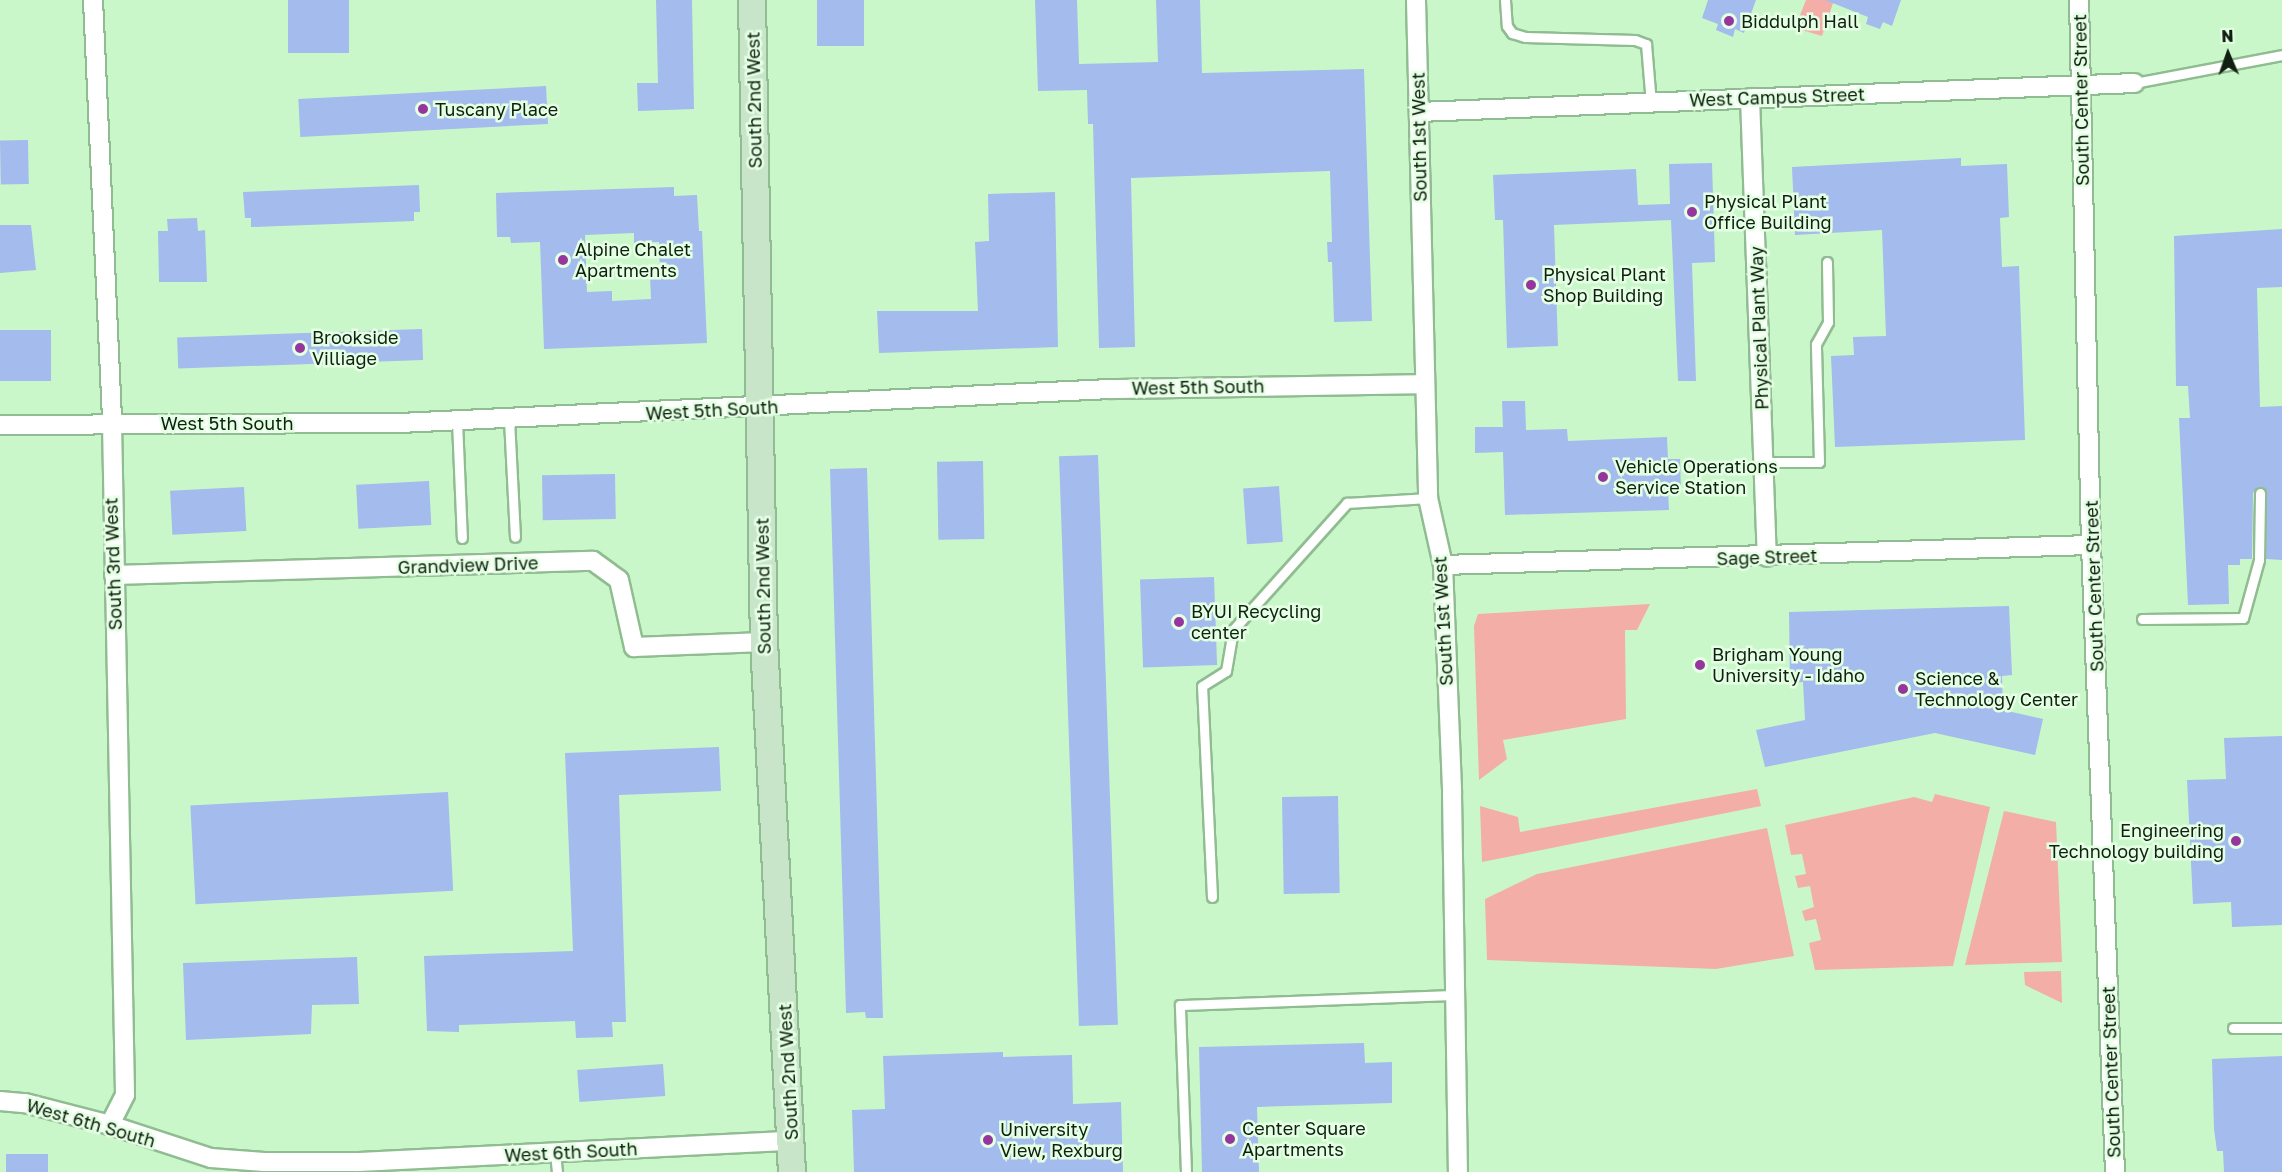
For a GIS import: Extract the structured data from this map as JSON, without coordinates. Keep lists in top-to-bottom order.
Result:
{
  "streets": {
    "main road": ["South 2nd West"],
    "street": [
      "West Campus Street",
      "South Center Street",
      "South 1st West",
      "Physical Plant Way",
      "West 5th South",
      "Sage Street",
      "South 3rd West",
      "Grandview Drive",
      "West 6th South"
    ]
  },
  "crossings": [
    ["West Campus Street", "South Center Street"],
    ["West Campus Street", "South 1st West"],
    ["West Campus Street", "Physical Plant Way"],
    ["South 2nd West", "West 5th South"],
    ["South 2nd West", "Grandview Drive"],
    ["South 2nd West", "West 6th South"],
    ["South Center Street", "Sage Street"],
    ["South 1st West", "West 5th South"],
    ["South 1st West", "Sage Street"],
    ["Physical Plant Way", "Sage Street"],
    ["West 5th South", "South 3rd West"],
    ["South 3rd West", "Grandview Drive"],
    ["South 3rd West", "West 6th South"]
  ],
  "places": [
    "Biddulph Hall",
    "Tuscany Place",
    "Physical Plant Office Building",
    "Alpine Chalet Apartments",
    "Physical Plant Shop Building",
    "Brookside Villiage",
    "Vehicle Operations Service Station",
    "BYUI Recycling center",
    "Brigham Young University - Idaho",
    "Science & Technology Center",
    "Engineering Technology building",
    "Center Square Apartments",
    "University View, Rexburg"
  ],
  "north": "top"
}
